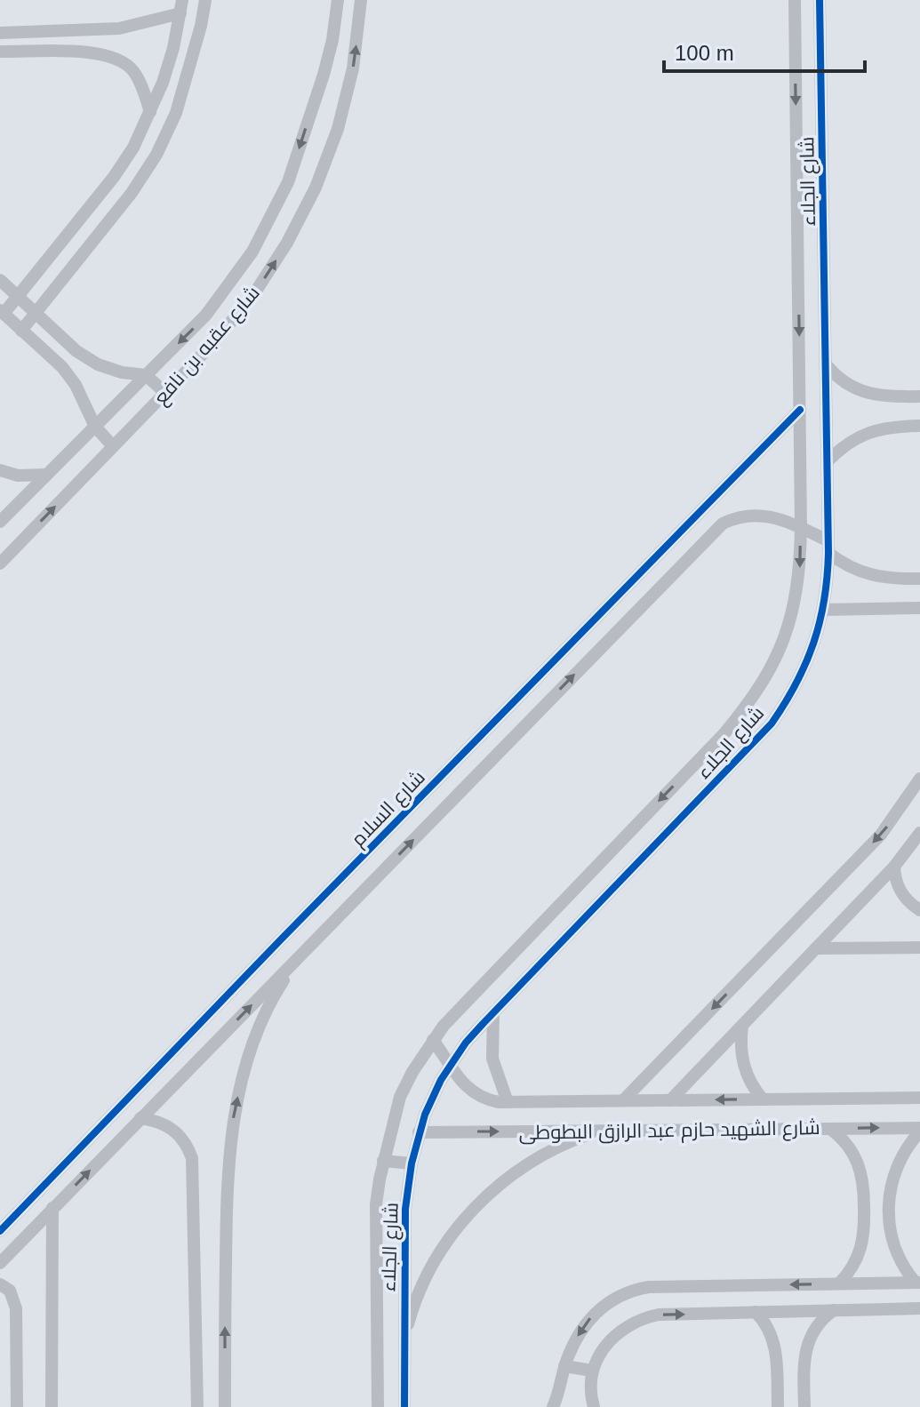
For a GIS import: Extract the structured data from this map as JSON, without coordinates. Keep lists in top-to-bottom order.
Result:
{
  "streets": {
    "street": [
      "شارع الجلاء",
      "شارع عقبه بن نافع",
      "شارع السلام",
      "شارع الشهيد حازم عبد الرازق البطوطى"
    ]
  },
  "crossings": [
    ["شارع الجلاء", "شارع السلام"],
    ["شارع الجلاء", "شارع الشهيد حازم عبد الرازق البطوطى"]
  ],
  "scale_bar": "100 m"
}
